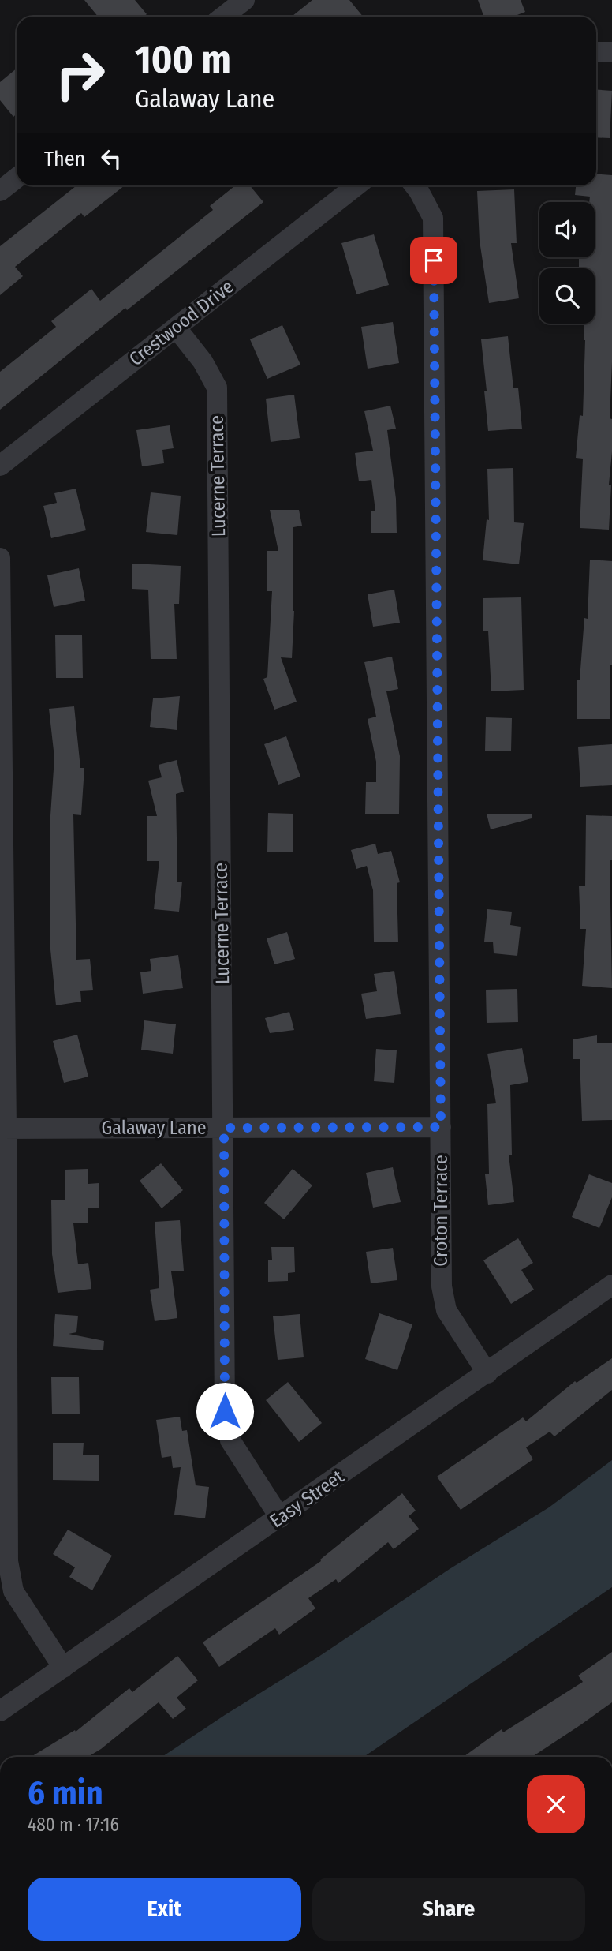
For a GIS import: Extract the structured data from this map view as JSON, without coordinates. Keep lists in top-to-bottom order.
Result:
{
  "streets": {
    "street": [
      "Crestwood Drive",
      "Lucerne Terrace",
      "Galaway Lane",
      "Croton Terrace",
      "Easy Street"
    ]
  },
  "crossings": [
    ["Crestwood Drive", "Lucerne Terrace"],
    ["Lucerne Terrace", "Galaway Lane"],
    ["Lucerne Terrace", "Easy Street"],
    ["Galaway Lane", "Croton Terrace"],
    ["Croton Terrace", "Easy Street"]
  ],
  "page": {
    "turn": ["100 m", "Galaway Lane"],
    "then": "Then",
    "heading": ["6 min", "480 m · 17:16"],
    "buttons": ["Exit", "Share"]
  }
}
